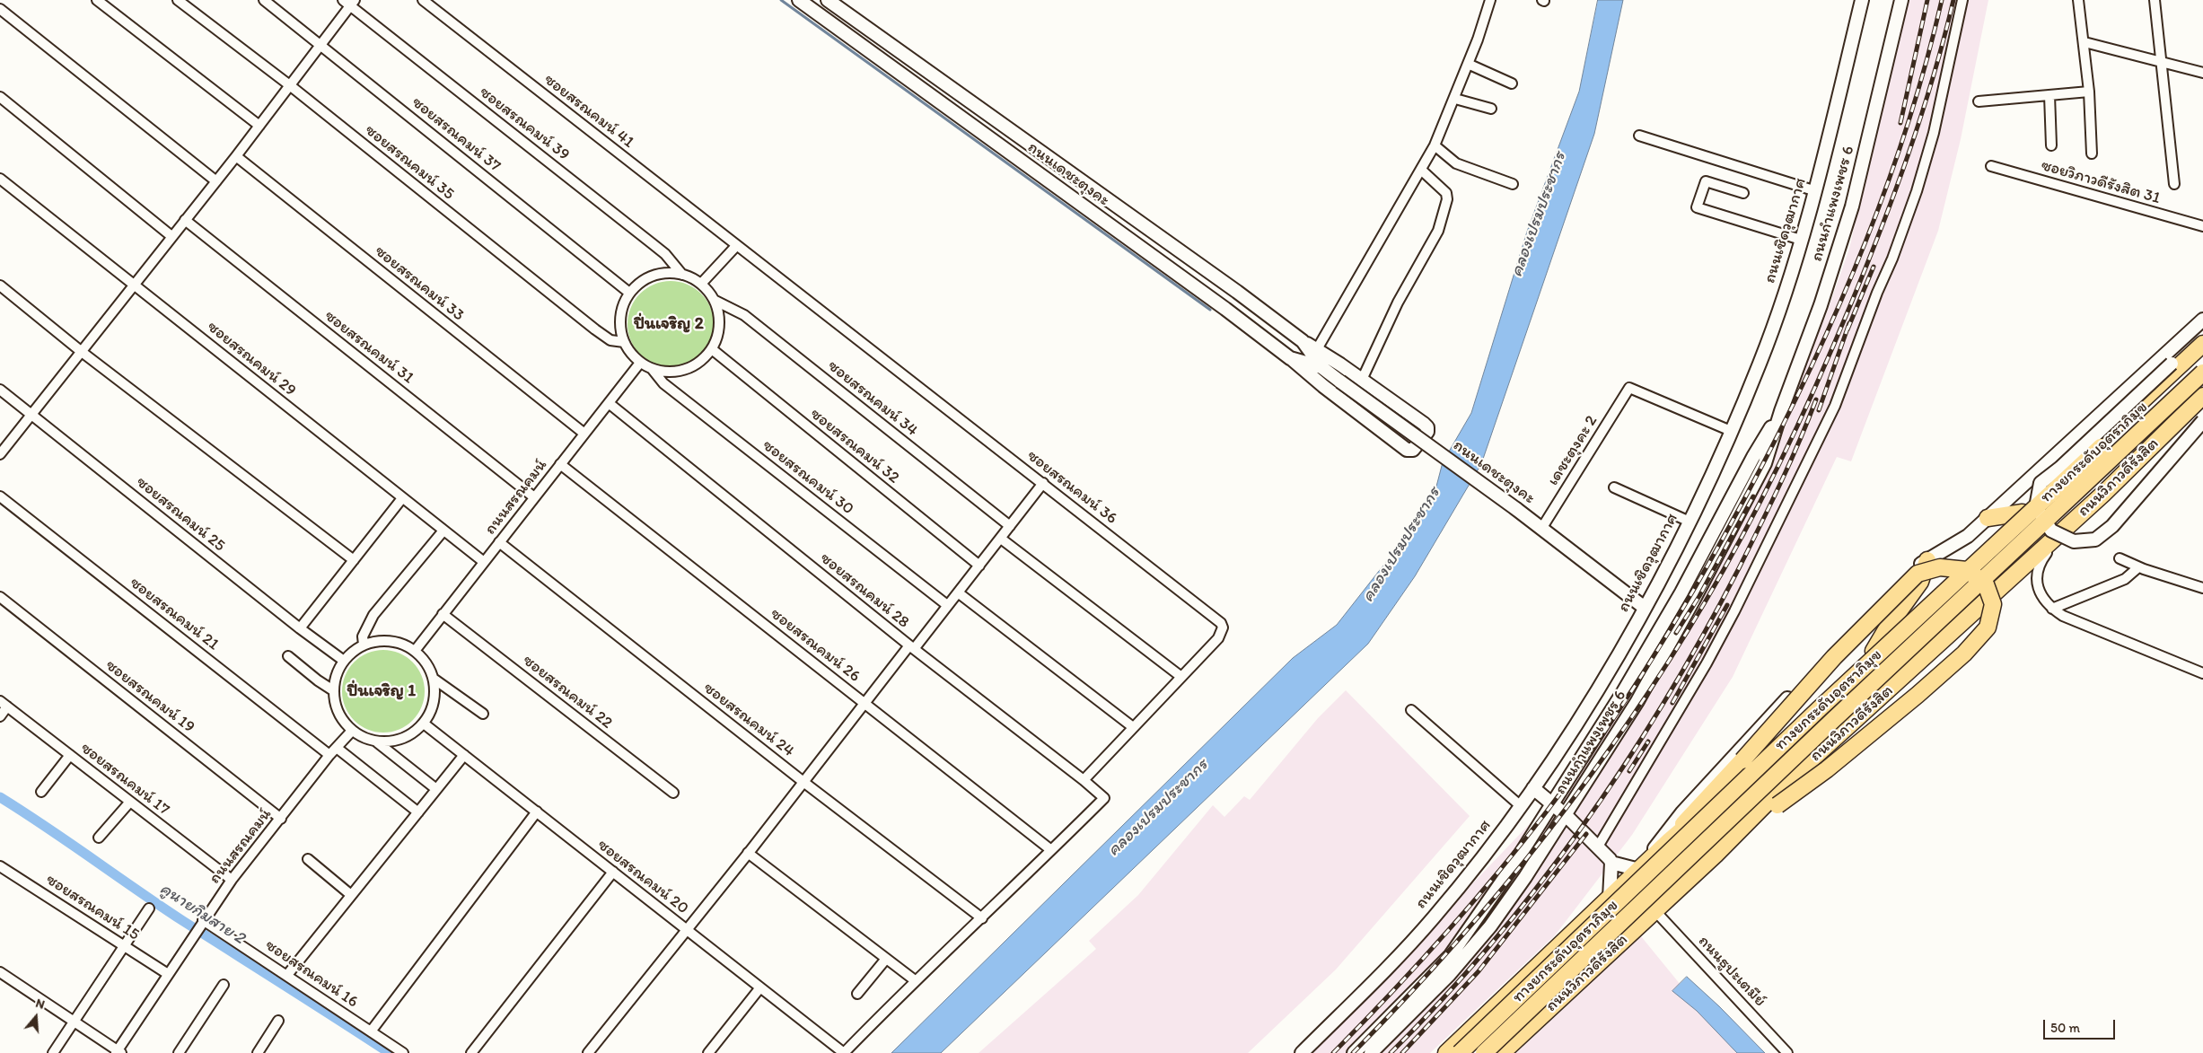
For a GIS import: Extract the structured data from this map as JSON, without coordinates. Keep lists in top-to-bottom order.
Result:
{
  "streets": {
    "highway": ["ทางยกระดับอุตราภิมุข", "ถนนวิภาวดีรังสิต"],
    "main road": ["ถนนเดชะตุงคะ", "ถนนกำแพงเพชร 6", "ถนนเชิดวุฒากาศ"],
    "street": [
      "ซอยสรณคมน์ 41",
      "ซอยสรณคมน์ 39",
      "ซอยสรณคมน์ 37",
      "ซอยสรณคมน์ 35",
      "ซอยวิภาวดีรังสิต 31",
      "ซอยสรณคมน์ 33",
      "ซอยสรณคมน์ 31",
      "ซอยสรณคมน์ 29",
      "ซอยสรณคมน์ 34",
      "ซอยสรณคมน์ 32",
      "เดชะตุงคะ 2",
      "ซอยสรณคมน์ 30",
      "ซอยสรณคมน์ 36",
      "ถนนสรณคมน์",
      "ซอยสรณคมน์ 25",
      "ซอยสรณคมน์ 28",
      "ซอยสรณคมน์ 21",
      "ซอยสรณคมน์ 26",
      "ซอยสรณคมน์ 22",
      "ซอยสรณคมน์ 19",
      "ซอยสรณคมน์ 24",
      "ซอยสรณคมน์ 17",
      "ซอยสรณคมน์ 20",
      "ซอยสรณคมน์ 15",
      "ถนนธูปะเตมีย์",
      "ซอยสรณคมน์ 16"
    ]
  },
  "crossings": [
    ["ซอยสรณคมน์ 41", "ซอยสรณคมน์ 36"],
    ["ซอยสรณคมน์ 39", "ซอยสรณคมน์ 37"],
    ["ซอยสรณคมน์ 39", "ซอยสรณคมน์ 35"],
    ["ซอยสรณคมน์ 39", "ซอยสรณคมน์ 34"],
    ["ซอยสรณคมน์ 39", "ซอยสรณคมน์ 32"],
    ["ซอยสรณคมน์ 39", "ซอยสรณคมน์ 30"],
    ["ซอยสรณคมน์ 39", "ถนนสรณคมน์"],
    ["ซอยสรณคมน์ 37", "ซอยสรณคมน์ 35"],
    ["ซอยสรณคมน์ 37", "ซอยสรณคมน์ 34"],
    ["ซอยสรณคมน์ 37", "ซอยสรณคมน์ 32"],
    ["ซอยสรณคมน์ 37", "ซอยสรณคมน์ 30"],
    ["ซอยสรณคมน์ 37", "ถนนสรณคมน์"],
    ["ซอยสรณคมน์ 35", "ซอยสรณคมน์ 34"],
    ["ซอยสรณคมน์ 35", "ซอยสรณคมน์ 32"],
    ["ซอยสรณคมน์ 35", "ซอยสรณคมน์ 30"],
    ["ซอยสรณคมน์ 35", "ถนนสรณคมน์"],
    ["ถนนเดชะตุงคะ", "ถนนเชิดวุฒากาศ"],
    ["ถนนเดชะตุงคะ", "เดชะตุงคะ 2"],
    ["ถนนกำแพงเพชร 6", "ถนนเชิดวุฒากาศ"],
    ["ถนนเชิดวุฒากาศ", "เดชะตุงคะ 2"],
    ["ซอยสรณคมน์ 33", "ถนนสรณคมน์"],
    ["ซอยสรณคมน์ 31", "ถนนสรณคมน์"],
    ["ซอยสรณคมน์ 29", "ถนนสรณคมน์"],
    ["ซอยสรณคมน์ 34", "ซอยสรณคมน์ 32"],
    ["ซอยสรณคมน์ 34", "ซอยสรณคมน์ 30"],
    ["ซอยสรณคมน์ 34", "ถนนสรณคมน์"],
    ["ซอยสรณคมน์ 32", "ซอยสรณคมน์ 30"],
    ["ซอยสรณคมน์ 32", "ถนนสรณคมน์"],
    ["ซอยสรณคมน์ 30", "ถนนสรณคมน์"],
    ["ถนนวิภาวดีรังสิต", "ถนนธูปะเตมีย์"],
    ["ซอยสรณคมน์ 36", "ซอยสรณคมน์ 28"],
    ["ถนนสรณคมน์", "ซอยสรณคมน์ 25"],
    ["ถนนสรณคมน์", "ซอยสรณคมน์ 28"],
    ["ถนนสรณคมน์", "ซอยสรณคมน์ 21"],
    ["ถนนสรณคมน์", "ซอยสรณคมน์ 26"],
    ["ถนนสรณคมน์", "ซอยสรณคมน์ 22"],
    ["ถนนสรณคมน์", "ซอยสรณคมน์ 19"],
    ["ถนนสรณคมน์", "ซอยสรณคมน์ 24"],
    ["ถนนสรณคมน์", "ซอยสรณคมน์ 17"],
    ["ถนนสรณคมน์", "ซอยสรณคมน์ 20"],
    ["ถนนสรณคมน์", "ซอยสรณคมน์ 15"],
    ["ถนนสรณคมน์", "ซอยสรณคมน์ 16"],
    ["ซอยสรณคมน์ 25", "ซอยสรณคมน์ 20"],
    ["ซอยสรณคมน์ 28", "ซอยสรณคมน์ 26"]
  ],
  "districts": ["ปิ่นเจริญ 2", "ปิ่นเจริญ 1"],
  "water": ["คลองเปรมประชากร", "คูนายกิมสาย 2"],
  "scale_bar": "50 m",
  "north": "top"
}
